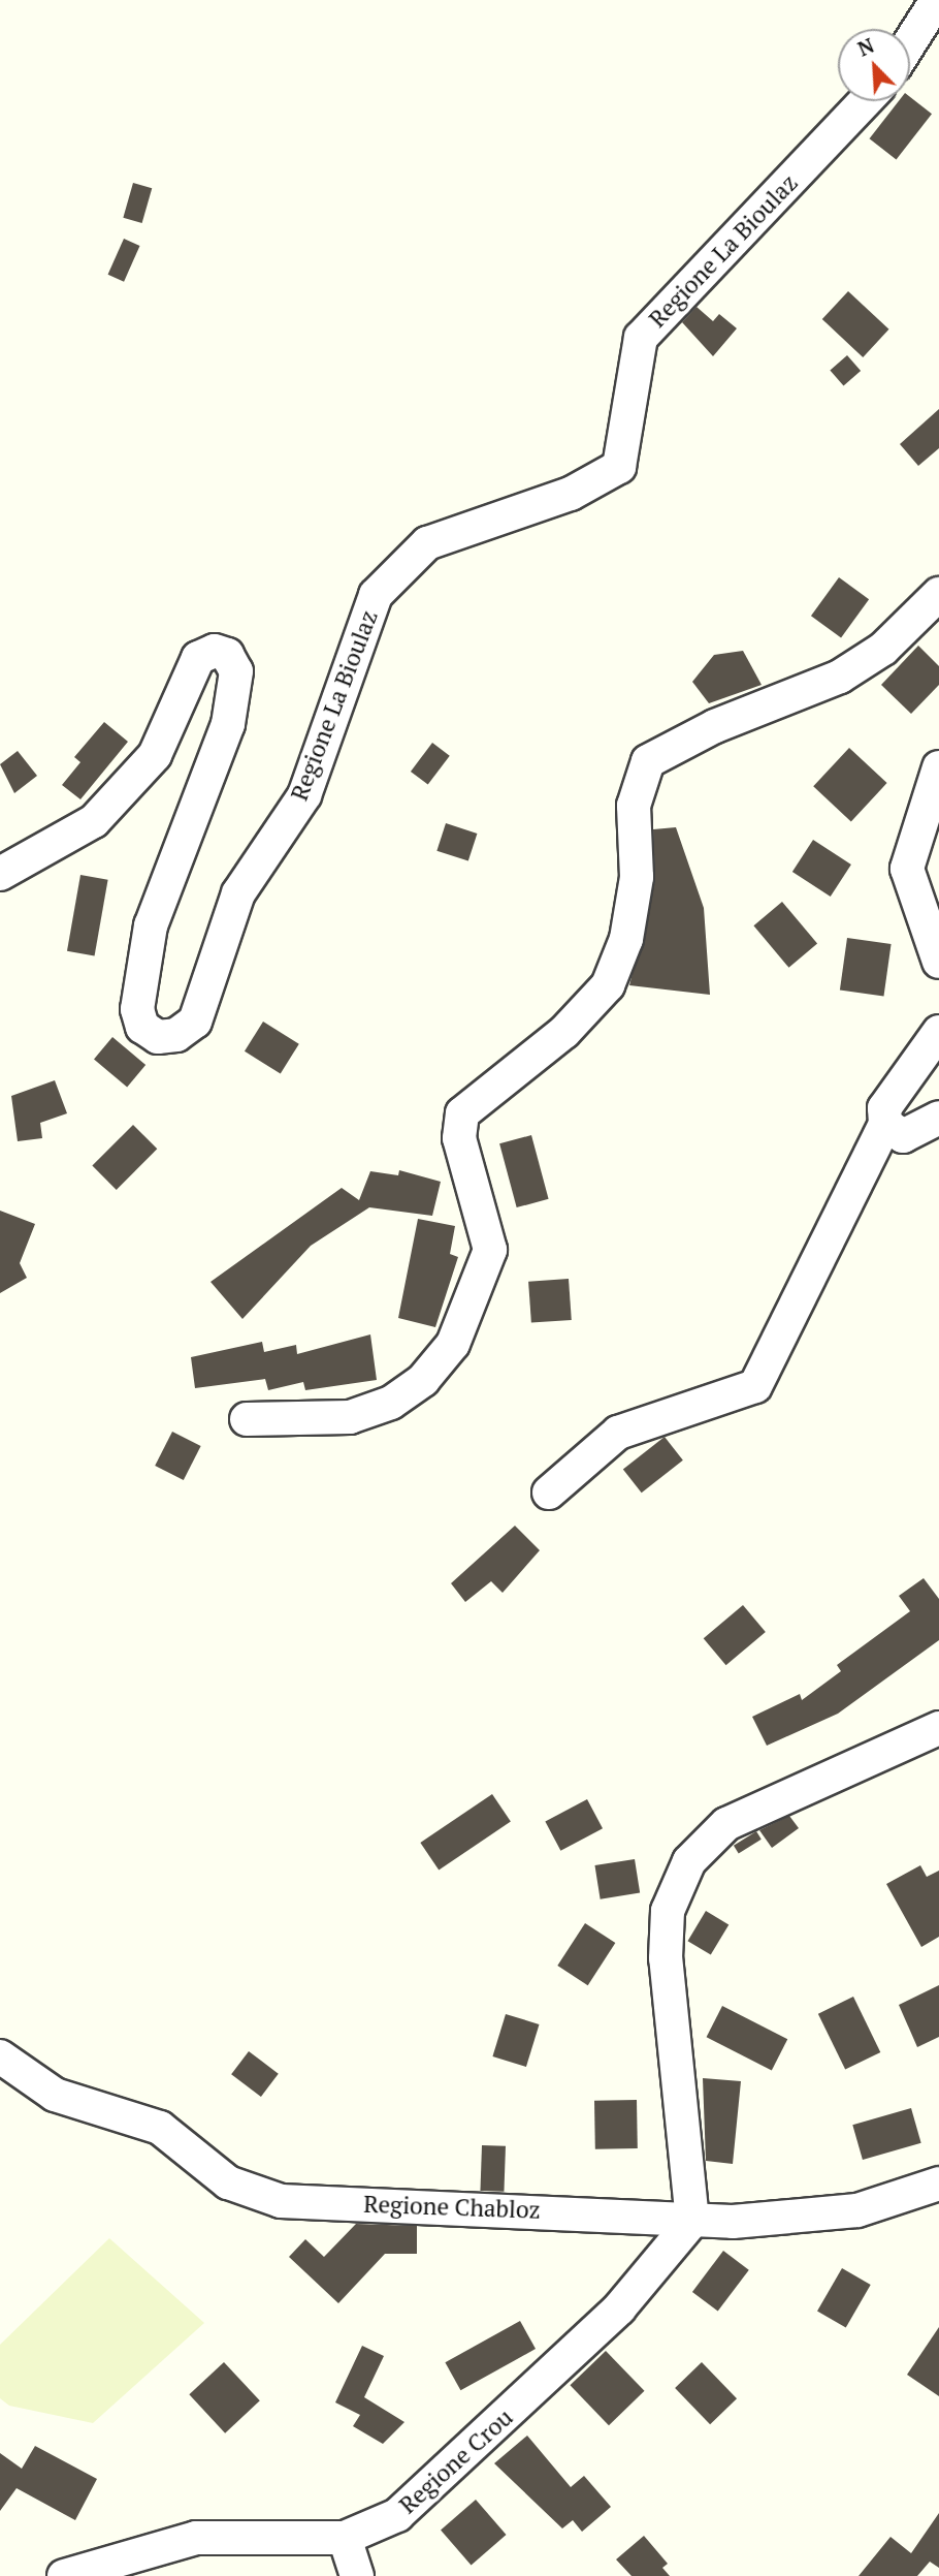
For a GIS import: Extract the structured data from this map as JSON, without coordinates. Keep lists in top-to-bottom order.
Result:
{
  "streets": {
    "street": ["Regione La Bioulaz", "Regione Chabloz", "Regione Crou"]
  },
  "crossings": [
    ["Regione Chabloz", "Regione Crou"]
  ],
  "north": "top left"
}
